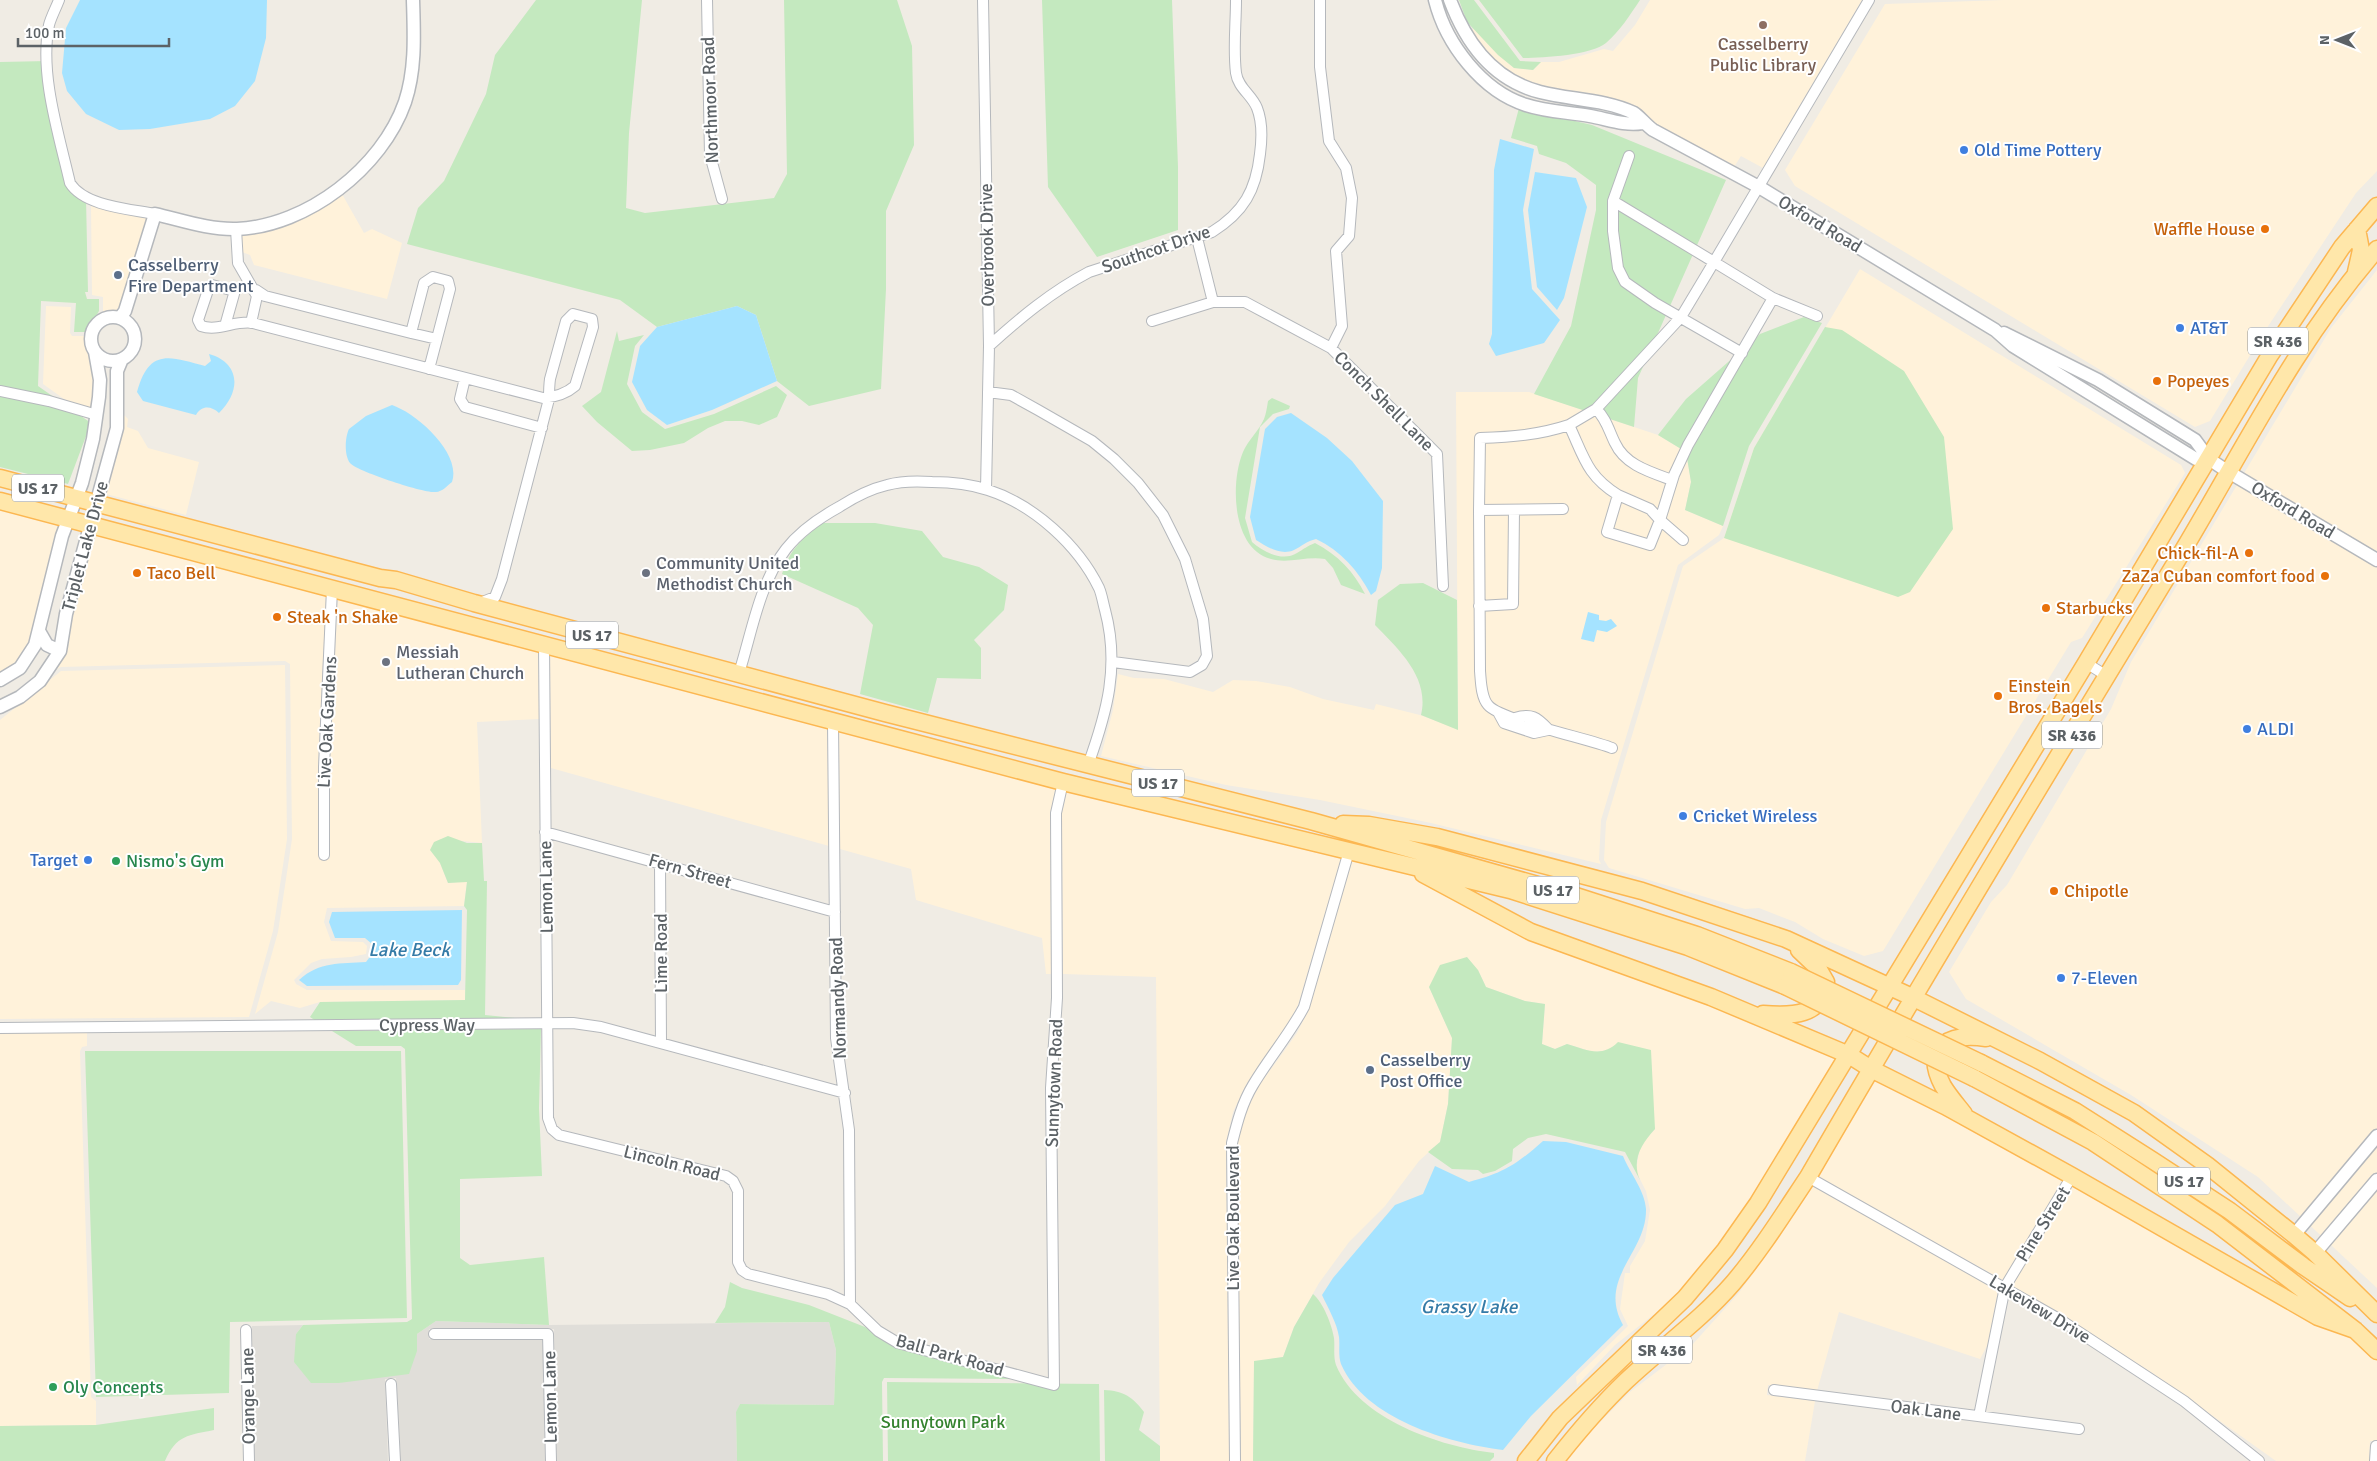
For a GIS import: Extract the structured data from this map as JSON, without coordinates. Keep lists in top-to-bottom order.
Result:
{
  "streets": {
    "main road": ["SR 436", "US 17"],
    "street": [
      "Northmoor Road",
      "Oxford Road",
      "Overbrook Drive",
      "Southcot Drive",
      "Conch Shell Lane",
      "Triplet Lake Drive",
      "Live Oak Gardens",
      "Fern Street",
      "Lemon Lane",
      "Lime Road",
      "Normandy Road",
      "Cypress Way",
      "Sunnytown Road",
      "Lincoln Road",
      "Live Oak Boulevard",
      "Pine Street",
      "Lakeview Drive",
      "Ball Park Road",
      "Orange Lane",
      "Oak Lane"
    ]
  },
  "crossings": [
    ["Oxford Road", "SR 436"],
    ["Overbrook Drive", "Southcot Drive"],
    ["SR 436", "Lakeview Drive"],
    ["US 17", "Triplet Lake Drive"],
    ["US 17", "Live Oak Gardens"],
    ["US 17", "Lemon Lane"],
    ["US 17", "Normandy Road"],
    ["US 17", "Sunnytown Road"],
    ["US 17", "Live Oak Boulevard"],
    ["Fern Street", "Lemon Lane"],
    ["Fern Street", "Lime Road"],
    ["Fern Street", "Normandy Road"],
    ["Lemon Lane", "Cypress Way"],
    ["Lemon Lane", "Lincoln Road"],
    ["Lime Road", "Cypress Way"],
    ["Normandy Road", "Cypress Way"],
    ["Normandy Road", "Ball Park Road"],
    ["Sunnytown Road", "Ball Park Road"],
    ["Lincoln Road", "Ball Park Road"],
    ["Pine Street", "Lakeview Drive"],
    ["Pine Street", "Oak Lane"]
  ],
  "water": ["Lake Beck", "Grassy Lake"],
  "parks": ["Sunnytown Park"],
  "places": [
    "Casselberry Public Library",
    "Old Time Pottery",
    "Waffle House",
    "Casselberry Fire Department",
    "AT&T",
    "Popeyes",
    "Chick-fil-A",
    "Taco Bell",
    "Community United Methodist Church",
    "ZaZa Cuban comfort food",
    "Starbucks",
    "Steak 'n Shake",
    "Messiah Lutheran Church",
    "Einstein Bros. Bagels",
    "ALDI",
    "Cricket Wireless",
    "Target",
    "Nismo's Gym",
    "Chipotle",
    "7-Eleven",
    "Casselberry Post Office",
    "Oly Concepts"
  ],
  "scale_bar": "100 m",
  "north": "left"
}
